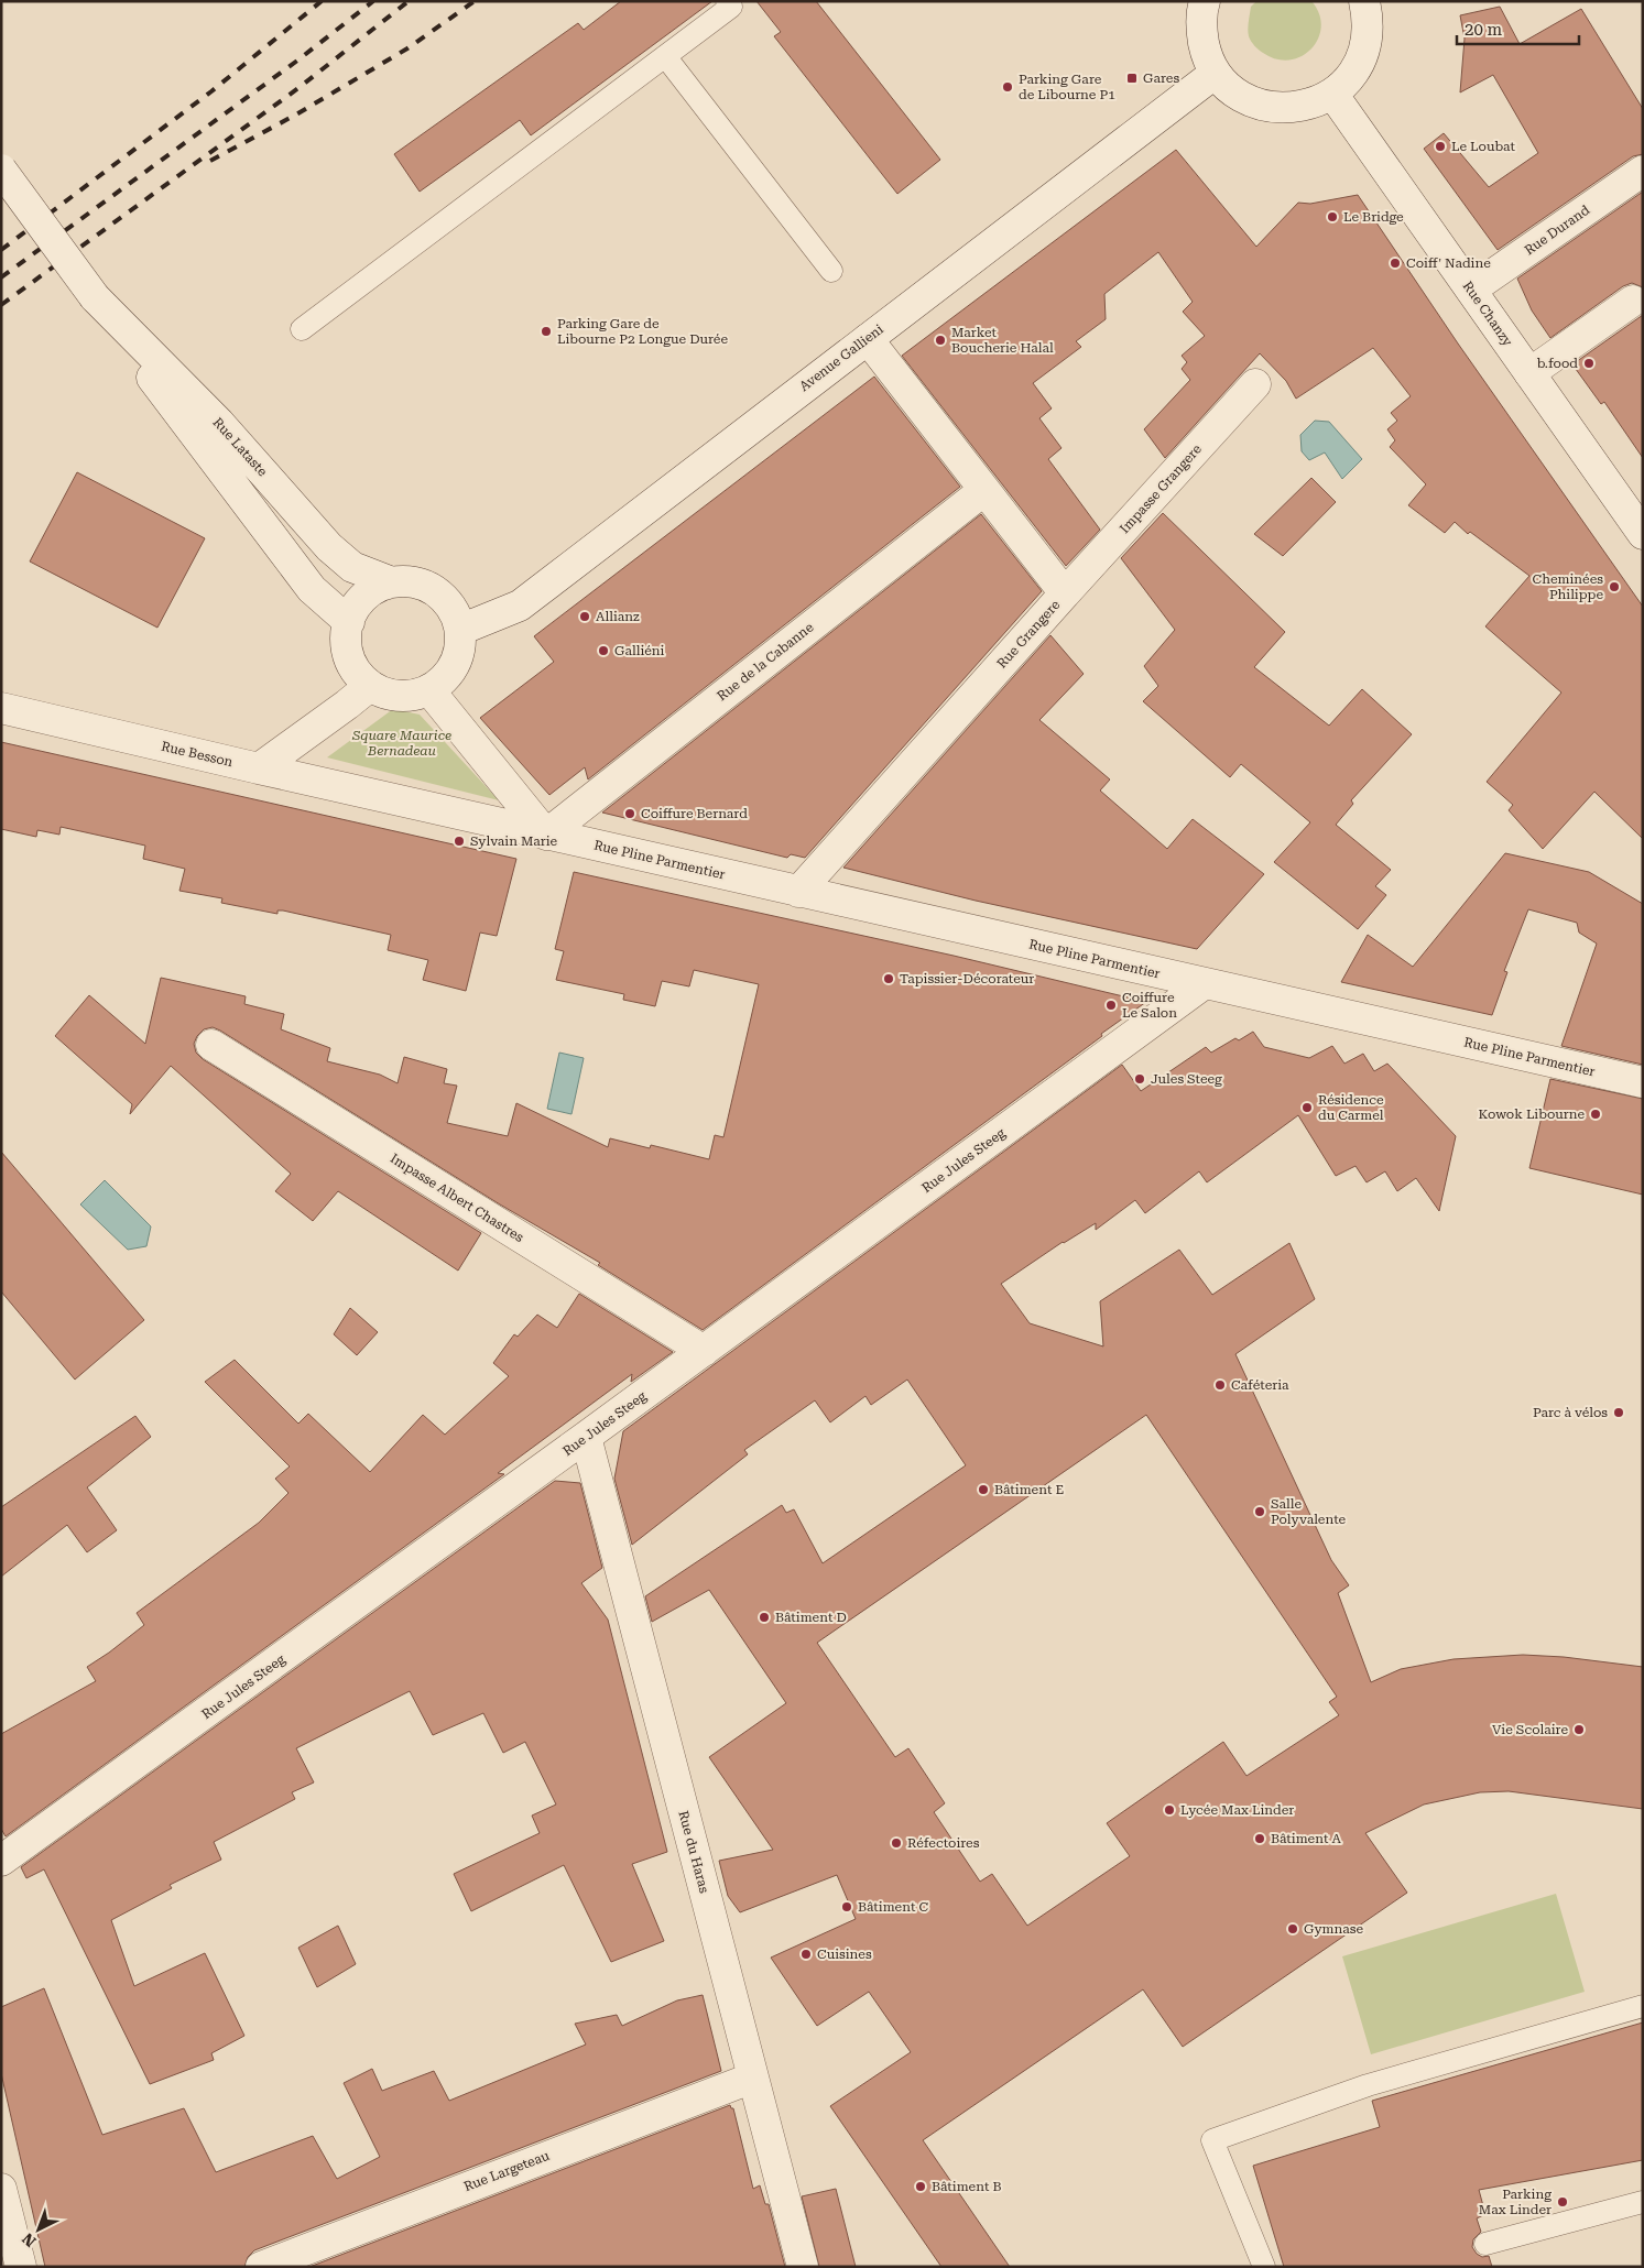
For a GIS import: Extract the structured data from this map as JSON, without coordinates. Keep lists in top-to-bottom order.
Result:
{
  "streets": {
    "street": [
      "Rue Durand",
      "Rue Chanzy",
      "Avenue Gallieni",
      "Rue Lataste",
      "Impasse Grangere",
      "Rue Grangere",
      "Rue de la Cabanne",
      "Rue Besson",
      "Rue Pline Parmentier",
      "Rue Jules Steeg",
      "Impasse Albert Chastres",
      "Rue du Haras",
      "Rue Largeteau"
    ]
  },
  "crossings": [
    ["Rue Durand", "Rue Chanzy"],
    ["Avenue Gallieni", "Rue Lataste"],
    ["Avenue Gallieni", "Rue Grangere"],
    ["Impasse Grangere", "Rue Grangere"],
    ["Rue Grangere", "Rue de la Cabanne"],
    ["Rue Grangere", "Rue Pline Parmentier"],
    ["Rue de la Cabanne", "Rue Pline Parmentier"],
    ["Rue Besson", "Rue Pline Parmentier"],
    ["Rue Pline Parmentier", "Rue Jules Steeg"],
    ["Rue Jules Steeg", "Impasse Albert Chastres"],
    ["Rue Jules Steeg", "Rue du Haras"],
    ["Rue du Haras", "Rue Largeteau"]
  ],
  "parks": ["Square Maurice Bernadeau"],
  "places": {
    "transit": ["Gares"],
    "other": [
      "Parking Gare de Libourne P1",
      "Le Loubat",
      "Le Bridge",
      "Coiff' Nadine",
      "Parking Gare de Libourne P2 Longue Durée",
      "Market Boucherie Halal",
      "b.food",
      "Cheminées Philippe",
      "Allianz",
      "Galliéni",
      "Coiffure Bernard",
      "Sylvain Marie",
      "Tapissier-Décorateur",
      "Coiffure Le Salon",
      "Jules Steeg",
      "Résidence du Carmel",
      "Kowok Libourne",
      "Caféteria",
      "Parc à vélos",
      "Bâtiment E",
      "Salle Polyvalente",
      "Bâtiment D",
      "Vie Scolaire",
      "Lycée Max Linder",
      "Bâtiment A",
      "Réfectoires",
      "Bâtiment C",
      "Gymnase",
      "Cuisines",
      "Bâtiment B",
      "Parking Max Linder"
    ]
  },
  "scale_bar": "20 m",
  "north": "bottom left"
}
